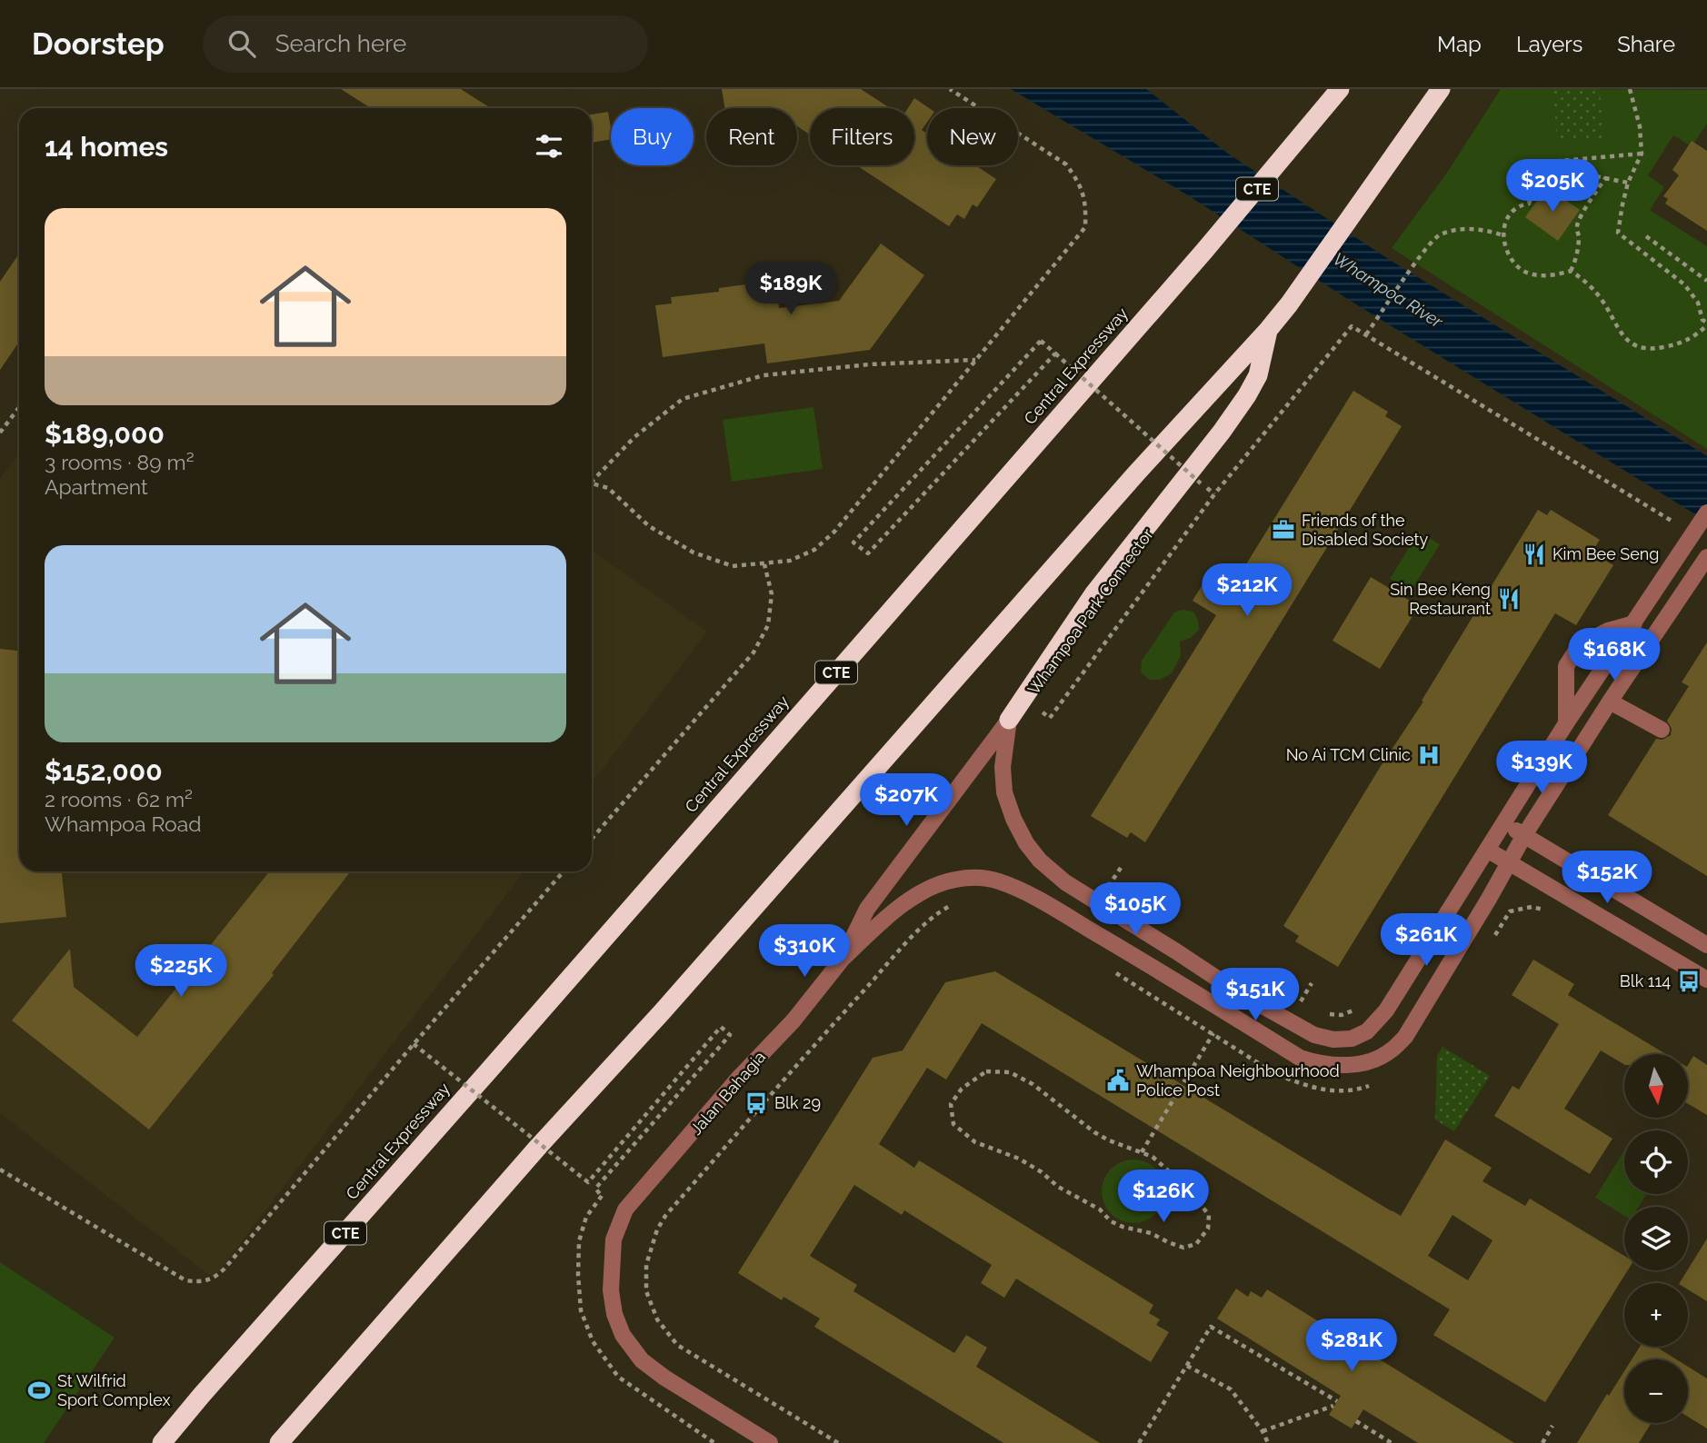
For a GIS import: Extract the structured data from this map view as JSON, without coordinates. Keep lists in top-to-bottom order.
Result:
{
  "streets": {
    "highway": ["CTE", "Central Expressway"],
    "street": ["Jalan Bahagia"],
    "path": ["Whampoa Park Connector"]
  },
  "water": ["Whampoa River"],
  "places": {
    "office": ["Friends of the Disabled Society"],
    "restaurant": ["Kim Bee Seng", "Sin Bee Keng Restaurant"],
    "hospital": ["No Ai TCM Clinic"],
    "bus stop": ["Blk 114", "Blk 29"],
    "public building": ["Whampoa Neighbourhood Police Post"],
    "sports": ["St Wilfrid Sport Complex"]
  },
  "north": "bottom",
  "page": {
    "header": "Doorstep",
    "search": "Search here",
    "nav": ["Map", "Layers", "Share"],
    "chip": [
      "Buy",
      "Rent",
      "Filters",
      "New"
    ],
    "heading": "14 homes",
    "price": [
      "$205K",
      "$189K",
      "$212K",
      "$168K",
      "$139K",
      "$207K",
      "$152K",
      "$105K",
      "$261K",
      "$310K",
      "$225K",
      "$151K",
      "$126K",
      "$281K"
    ],
    "list": [
      {
        "name": "$189,000",
        "note": "3 rooms · 89 m² · Apartment"
      },
      {
        "name": "$152,000",
        "note": "2 rooms · 62 m² · Whampoa Road"
      }
    ],
    "map_buttons": ["+", "−"]
  }
}
